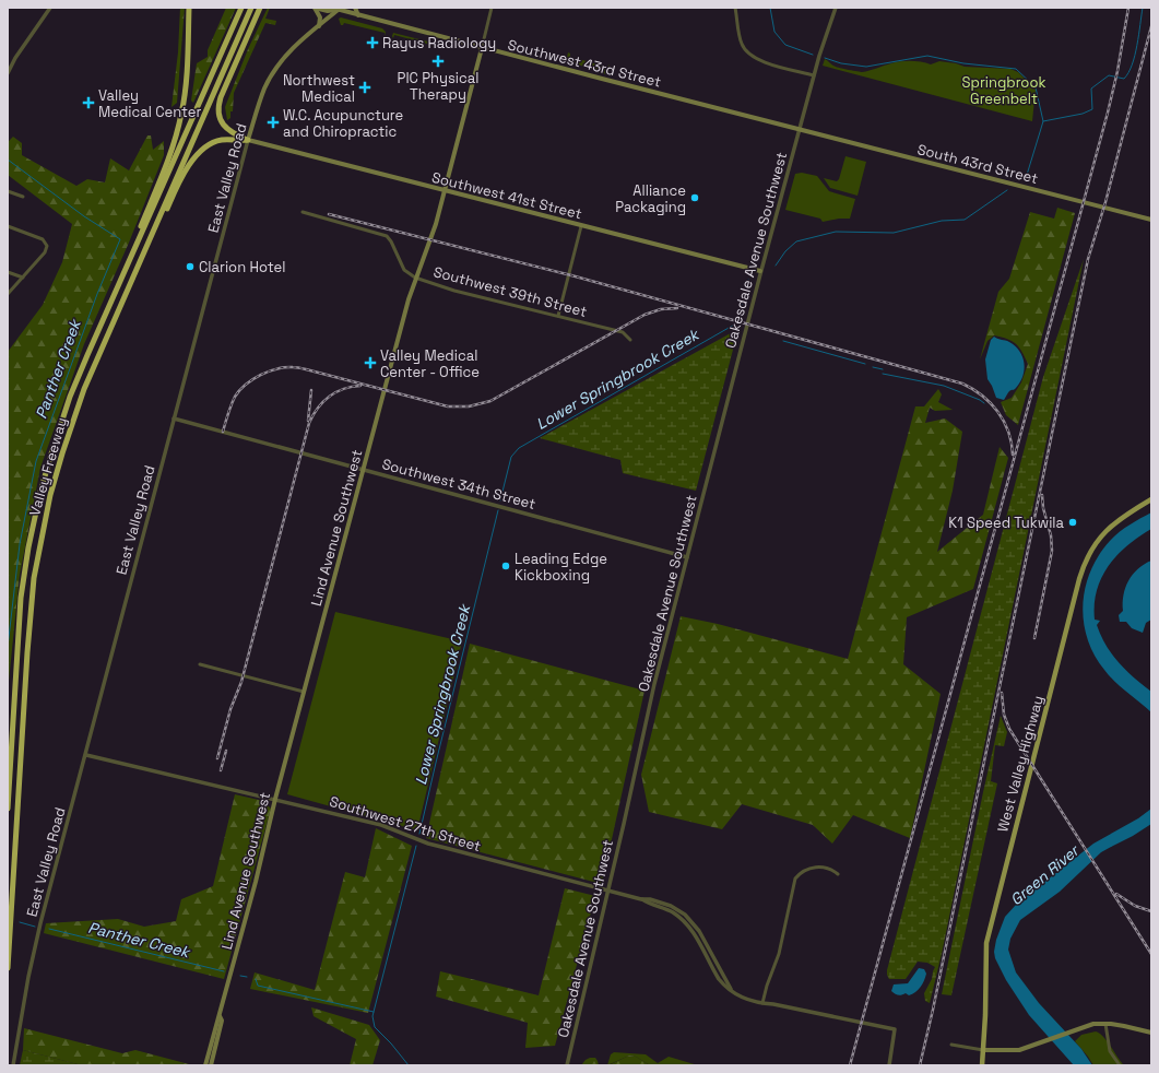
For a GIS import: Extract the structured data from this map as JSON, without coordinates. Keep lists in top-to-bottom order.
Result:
{
  "streets": {
    "highway": ["Valley Freeway"],
    "main road": [
      "Southwest 43rd Street",
      "South 43rd Street",
      "East Valley Road",
      "Southwest 41st Street",
      "Lind Avenue Southwest",
      "West Valley Highway"
    ],
    "street": [
      "Oakesdale Avenue Southwest",
      "Southwest 39th Street",
      "Southwest 34th Street",
      "Southwest 27th Street"
    ]
  },
  "crossings": [
    ["Southwest 43rd Street", "South 43rd Street"],
    ["Southwest 43rd Street", "East Valley Road"],
    ["Southwest 43rd Street", "Oakesdale Avenue Southwest"],
    ["Southwest 43rd Street", "Lind Avenue Southwest"],
    ["South 43rd Street", "Oakesdale Avenue Southwest"],
    ["East Valley Road", "Southwest 41st Street"],
    ["East Valley Road", "Southwest 34th Street"],
    ["East Valley Road", "Southwest 27th Street"],
    ["Southwest 41st Street", "Oakesdale Avenue Southwest"],
    ["Southwest 41st Street", "Lind Avenue Southwest"],
    ["Oakesdale Avenue Southwest", "Southwest 34th Street"],
    ["Oakesdale Avenue Southwest", "Southwest 27th Street"],
    ["Southwest 39th Street", "Lind Avenue Southwest"],
    ["Southwest 34th Street", "Lind Avenue Southwest"],
    ["Lind Avenue Southwest", "Southwest 27th Street"]
  ],
  "water": ["Panther Creek", "Lower Springbrook Creek", "Green River"],
  "parks": ["Springbrook Greenbelt"],
  "places": {
    "health": [
      "Rayus Radiology",
      "PIC Physical Therapy",
      "Northwest Medical",
      "Valley Medical Center",
      "W.C. Acupuncture and Chiropractic",
      "Valley Medical Center - Office"
    ],
    "other": [
      "Alliance Packaging",
      "Clarion Hotel",
      "K1 Speed Tukwila",
      "Leading Edge Kickboxing"
    ]
  }
}
